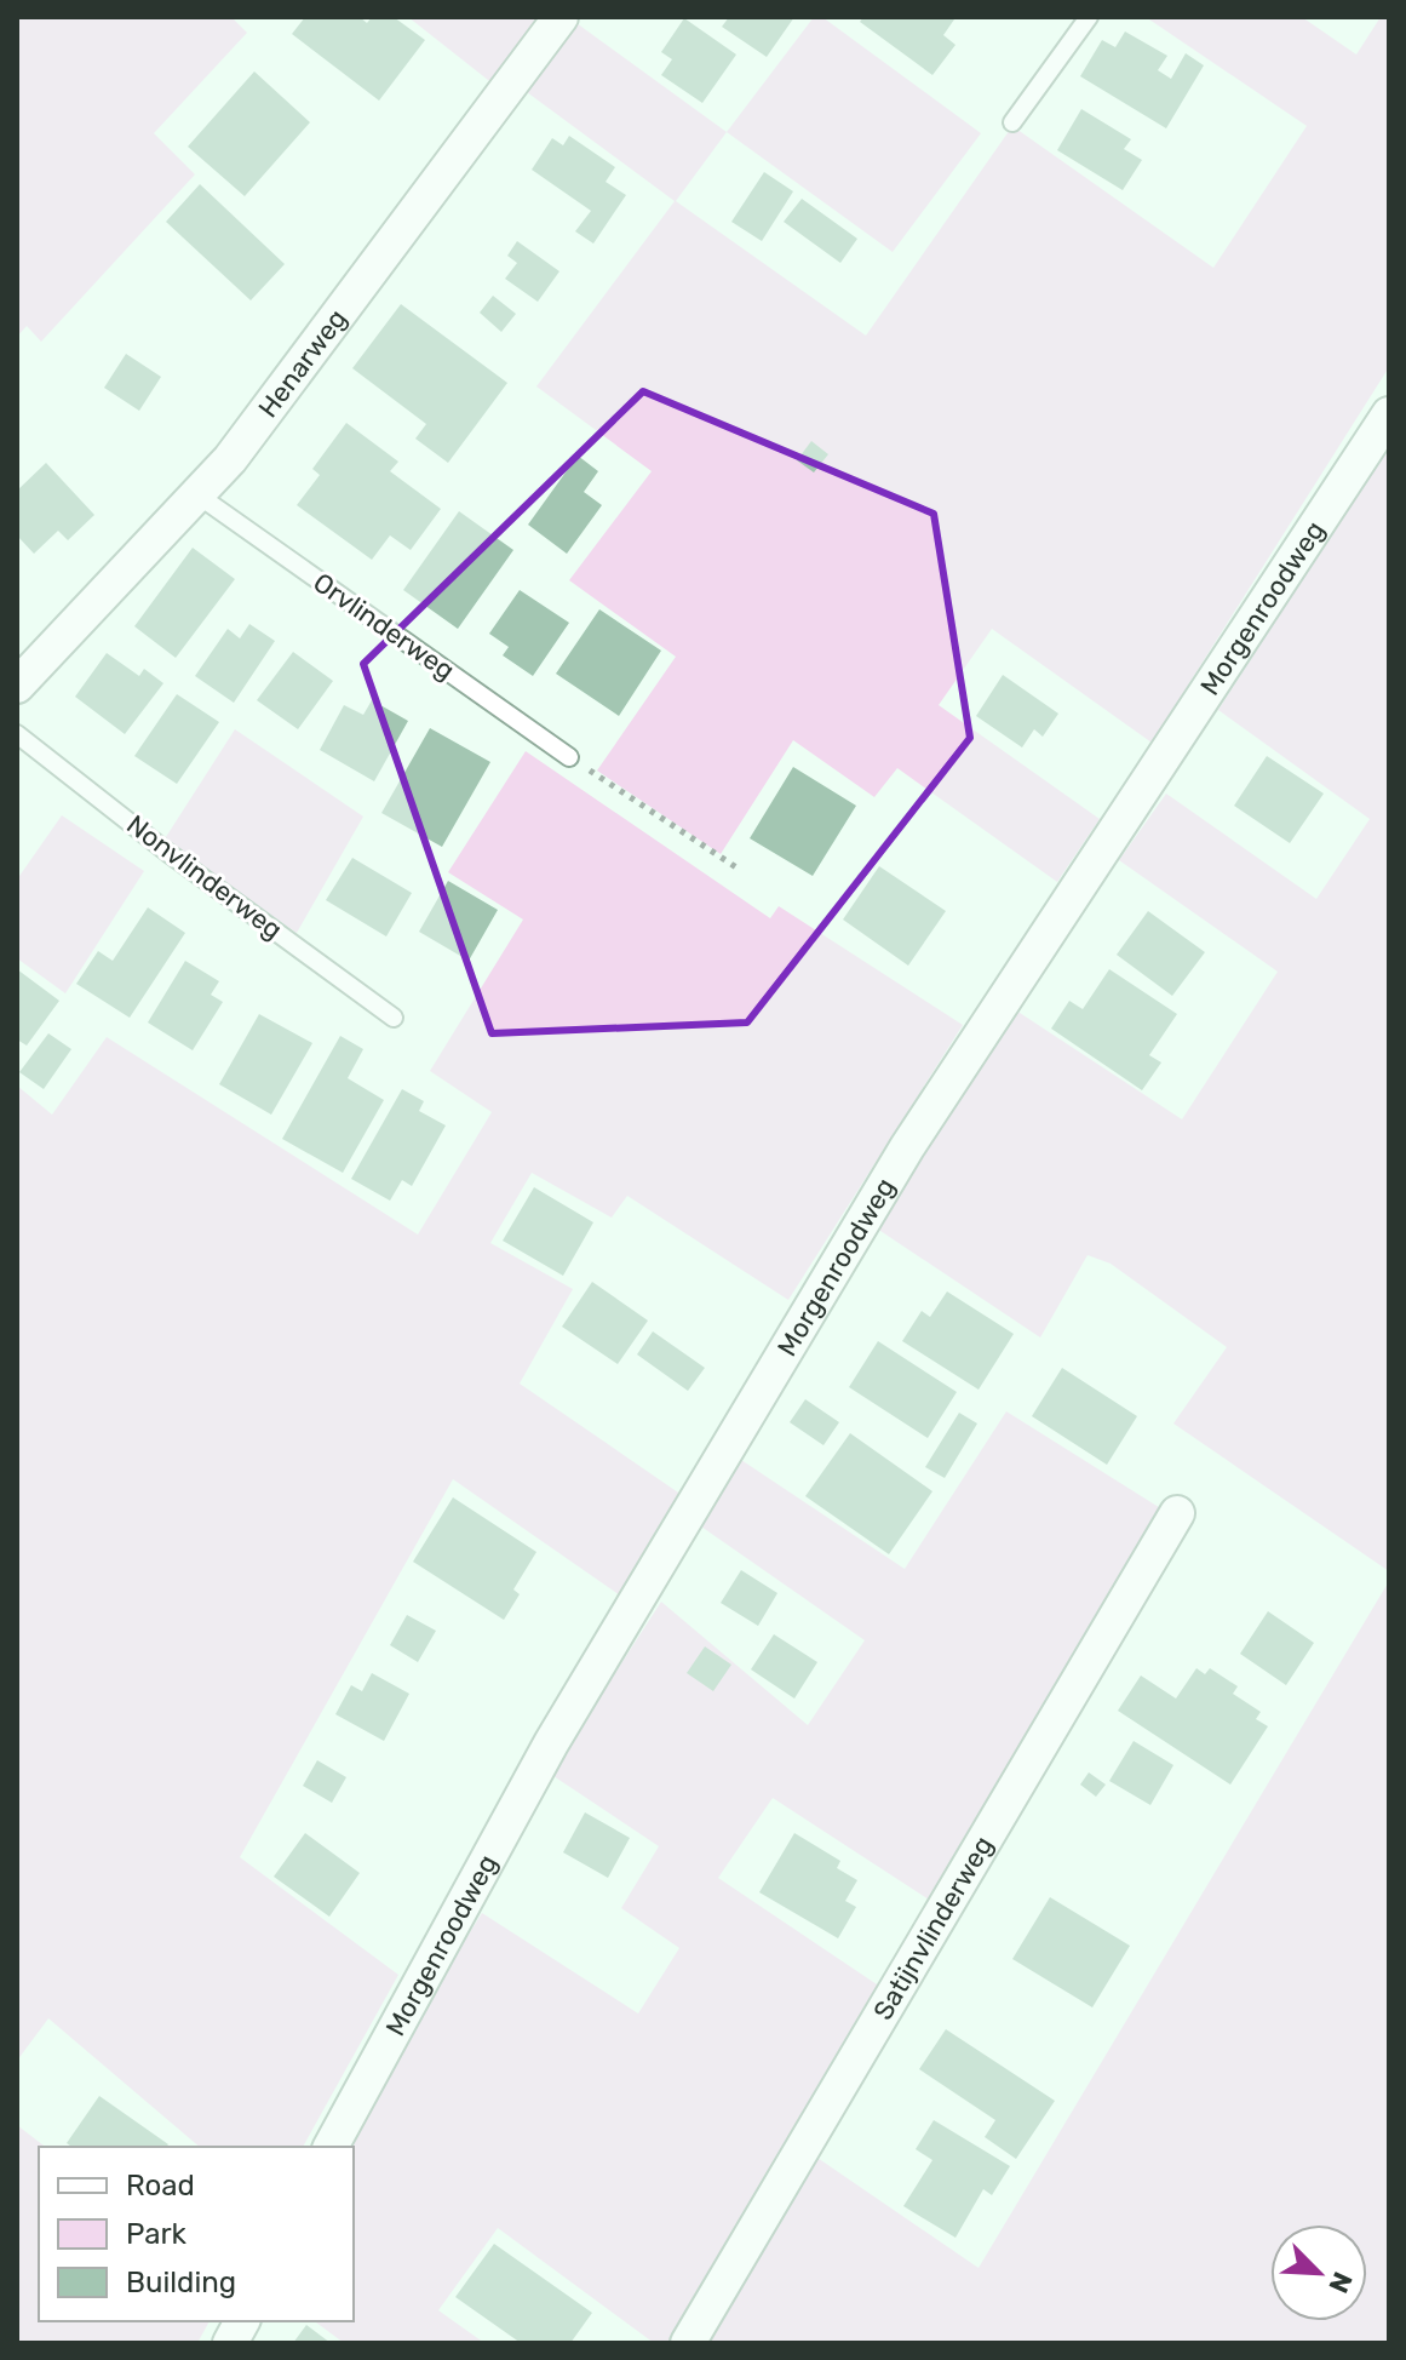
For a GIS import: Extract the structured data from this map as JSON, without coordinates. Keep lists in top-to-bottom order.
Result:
{
  "streets": {
    "street": ["Henarweg", "Morgenroodweg", "Satijnvlinderweg"],
    "lane": ["Orvlinderweg", "Nonvlinderweg"]
  },
  "crossings": [
    ["Henarweg", "Orvlinderweg"]
  ],
  "legend": ["Road", "Park", "Building"],
  "north": "bottom right"
}
